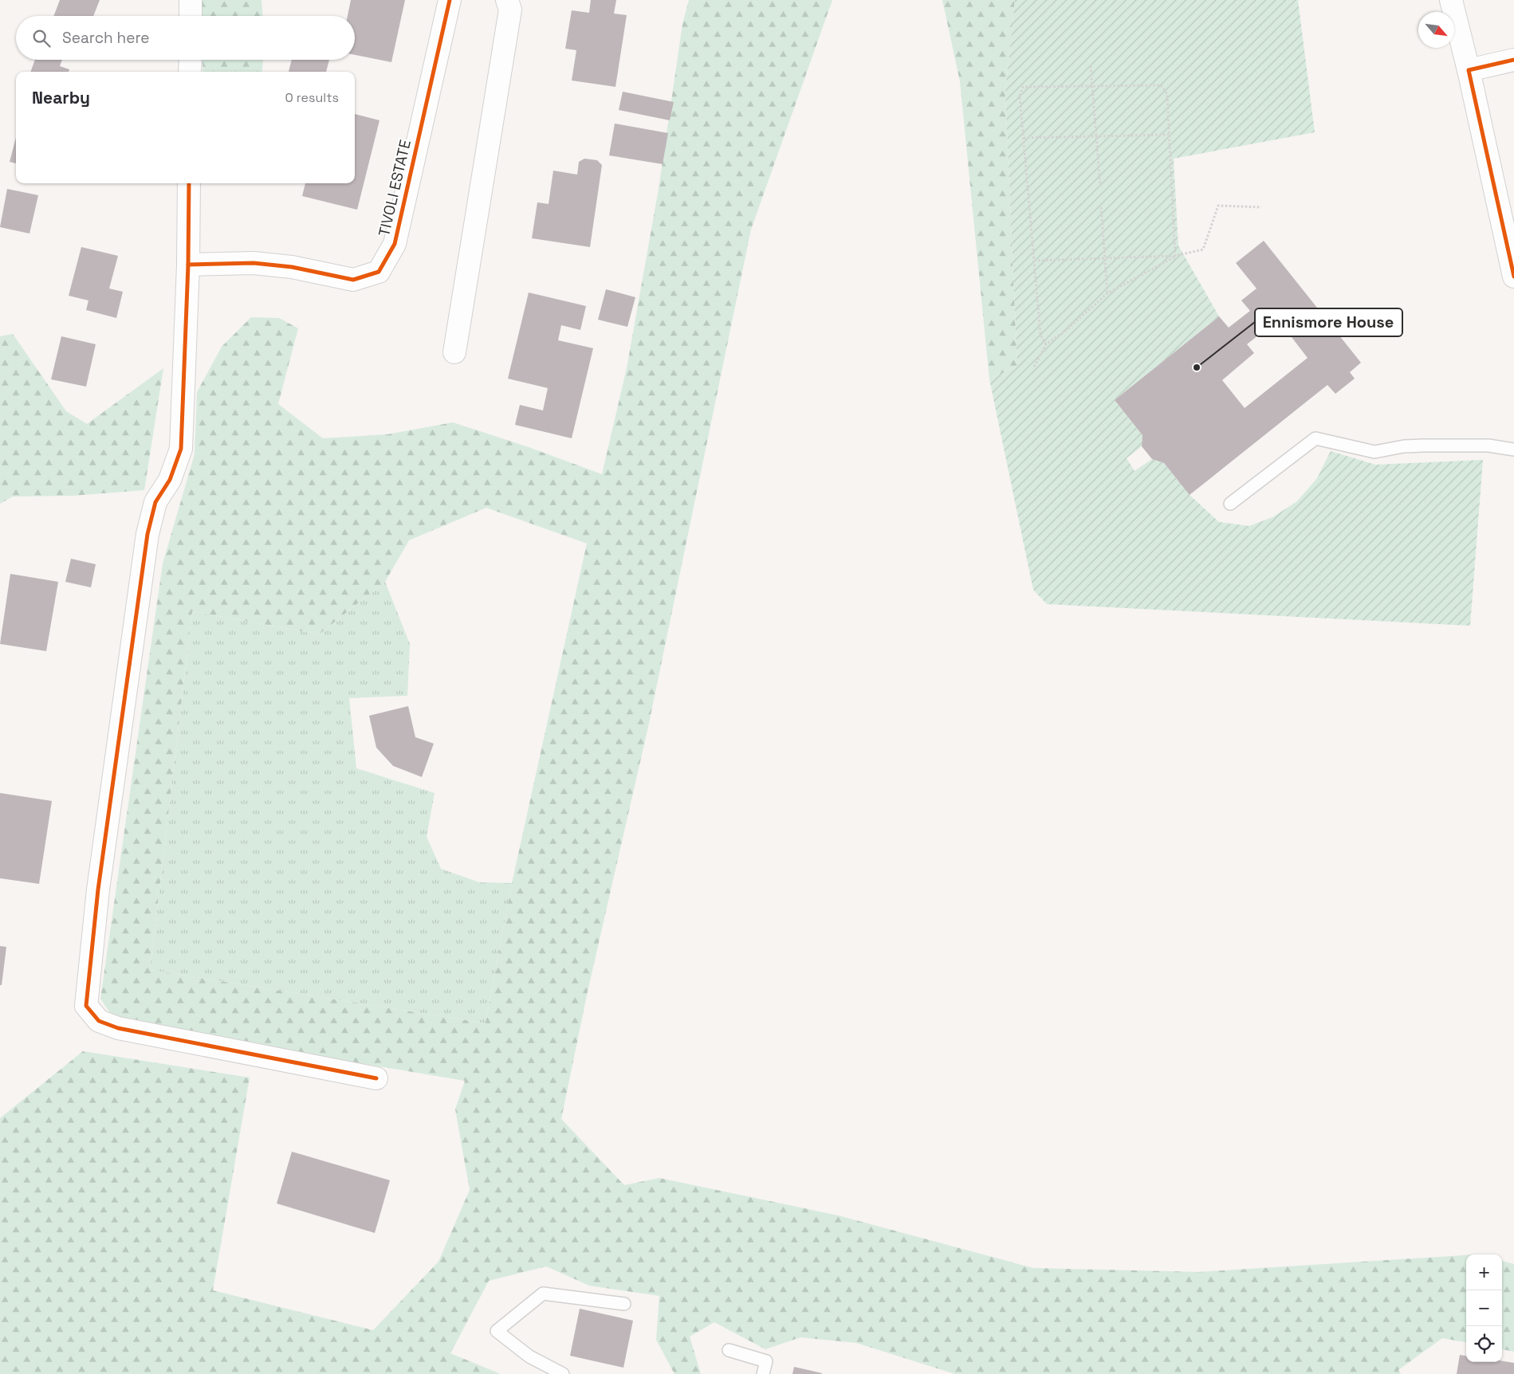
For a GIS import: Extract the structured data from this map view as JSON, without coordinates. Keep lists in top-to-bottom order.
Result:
{
  "streets": {
    "street": ["TIVOLI ESTATE"]
  },
  "places": ["Ennismore House"],
  "north": "bottom right",
  "page": {
    "search": "Search here",
    "heading": ["Nearby", "0 results"],
    "map_buttons": ["+", "−"]
  }
}
